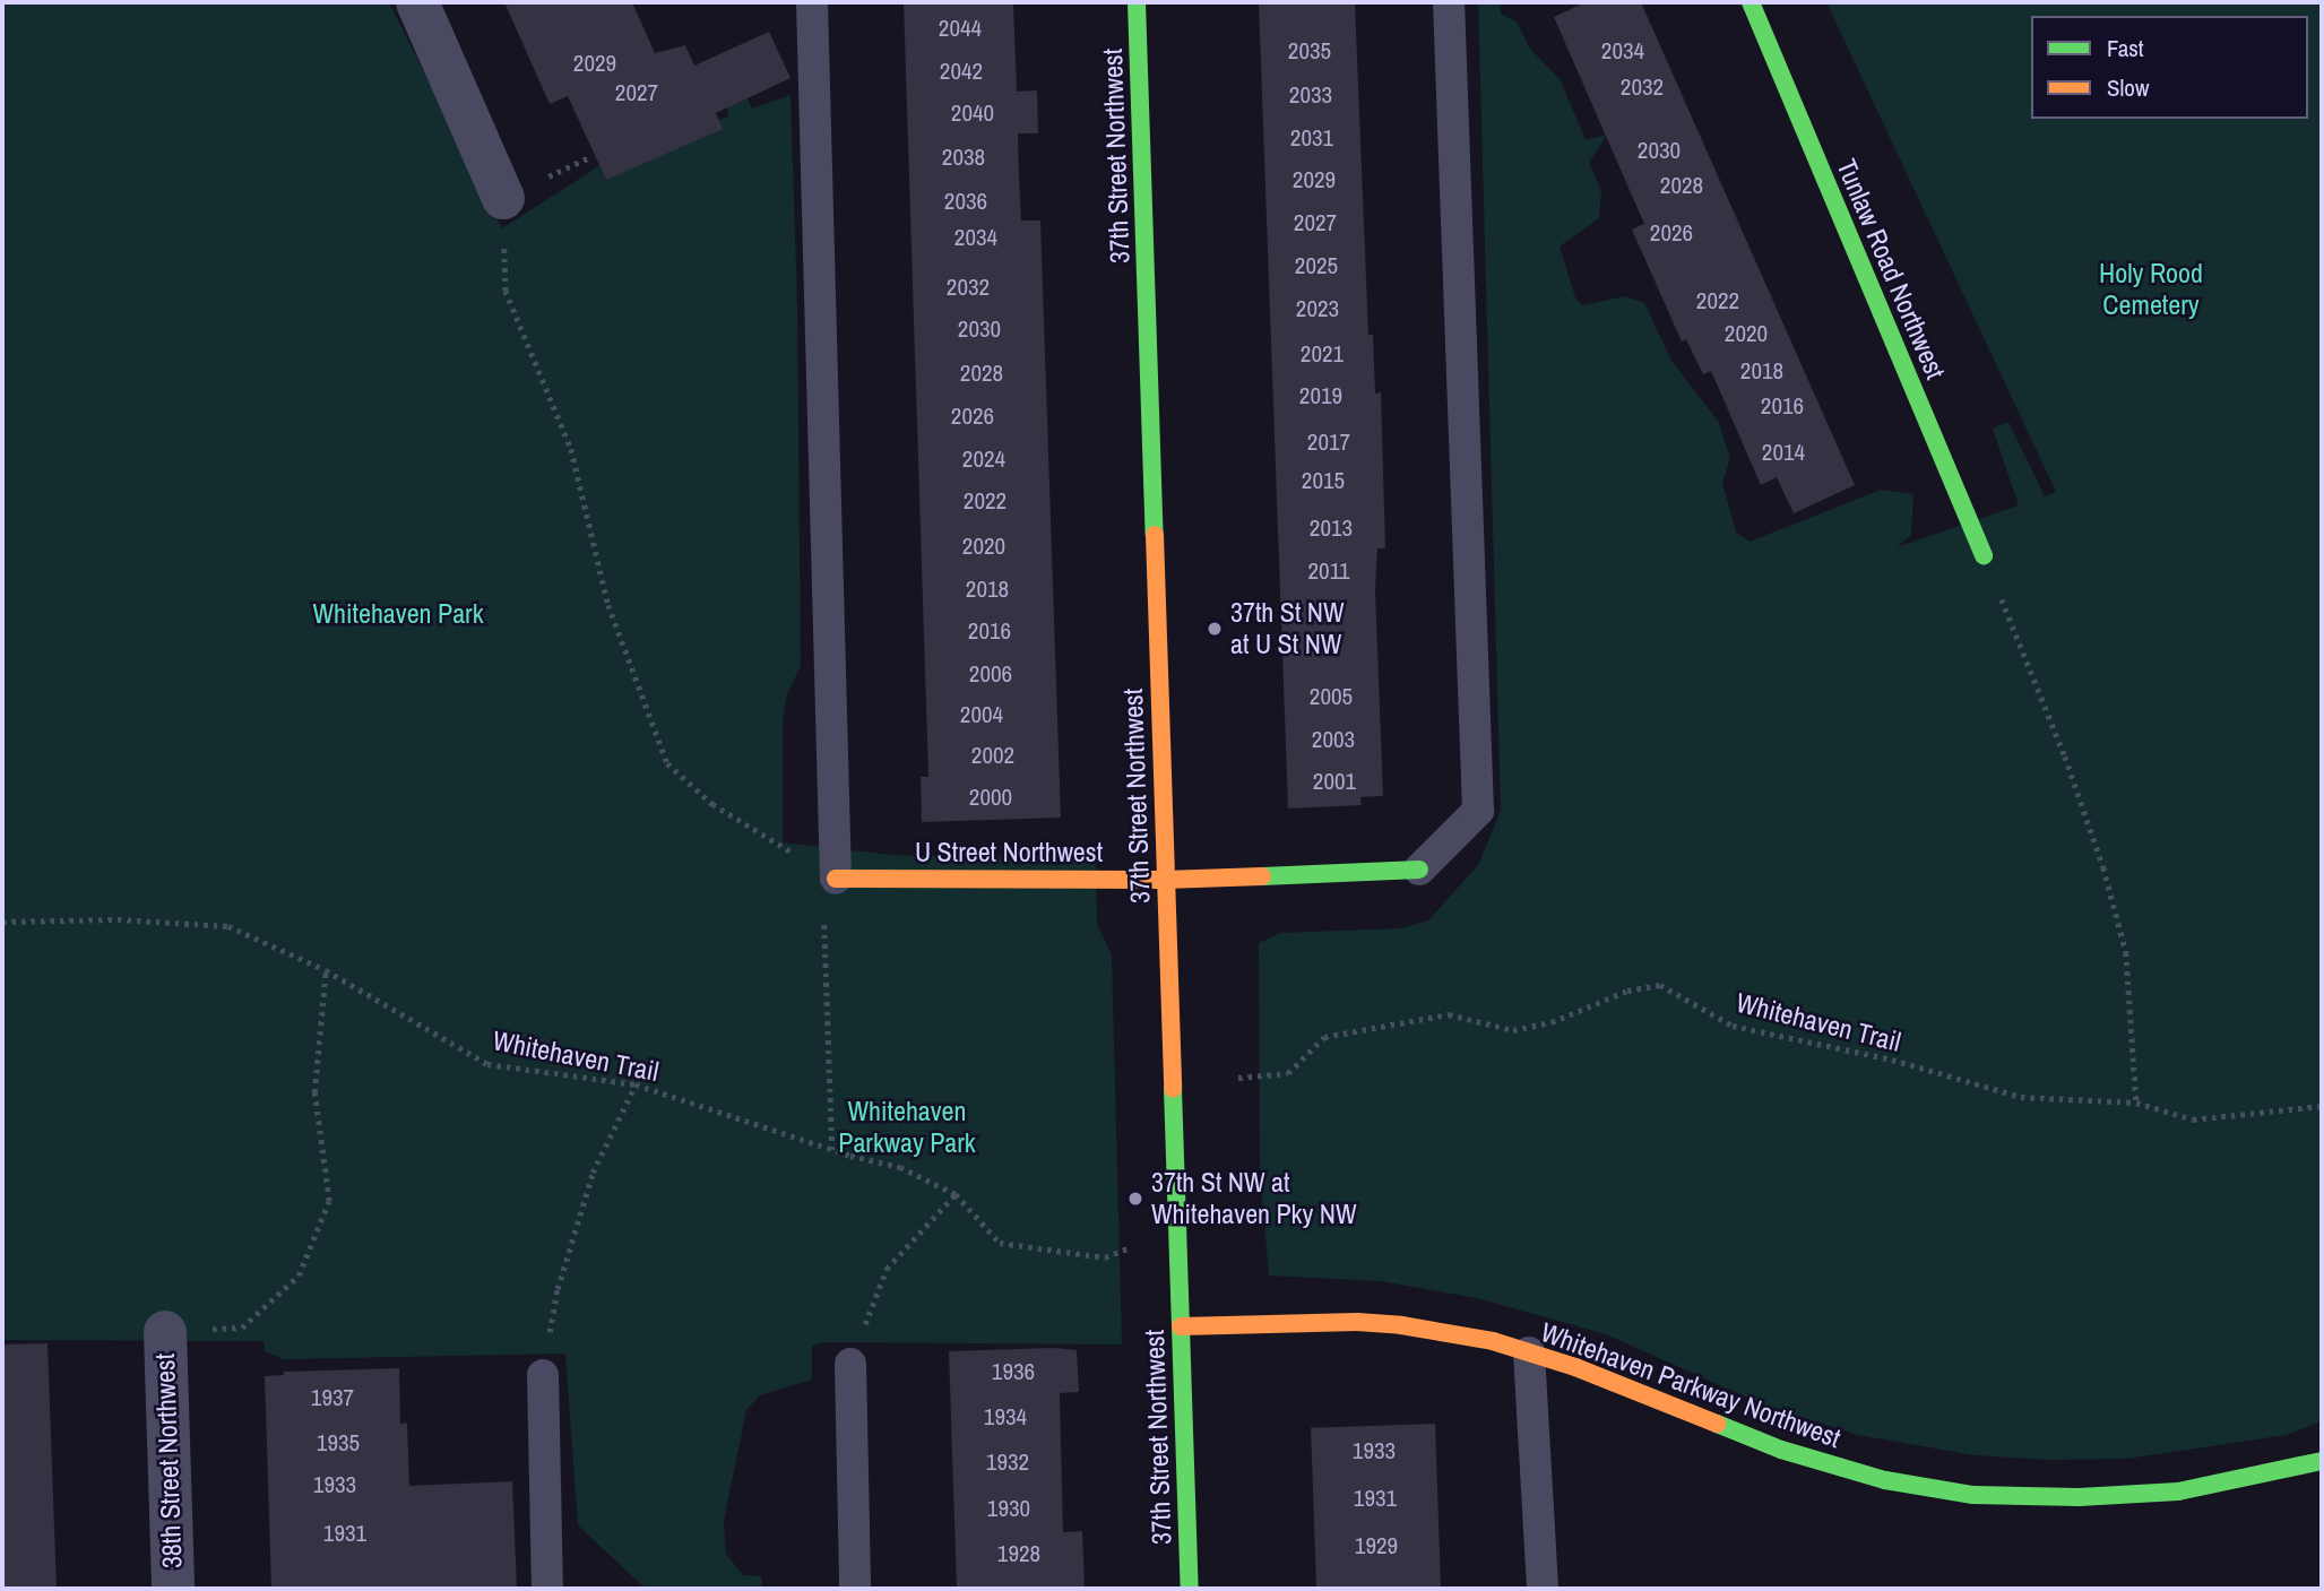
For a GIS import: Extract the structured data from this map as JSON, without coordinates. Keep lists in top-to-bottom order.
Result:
{
  "streets": {
    "street": [
      "37th Street Northwest",
      "Tunlaw Road Northwest",
      "U Street Northwest",
      "Whitehaven Parkway Northwest",
      "38th Street Northwest"
    ],
    "path": ["Whitehaven Trail"]
  },
  "crossings": [
    ["37th Street Northwest", "U Street Northwest"],
    ["37th Street Northwest", "Whitehaven Parkway Northwest"]
  ],
  "parks": ["Holy Rood Cemetery", "Whitehaven Park", "Whitehaven Parkway Park"],
  "places": ["37th St NW at U St NW", "37th St NW at Whitehaven Pky NW"],
  "house_numbers": [
    "2044",
    "2035",
    "2034",
    "2029",
    "2042",
    "2032",
    "2027",
    "2033",
    "2040",
    "2031",
    "2030",
    "2038",
    "2029",
    "2028",
    "2036",
    "2027",
    "2026",
    "2034",
    "2025",
    "2032",
    "2022",
    "2023",
    "2030",
    "2020",
    "2021",
    "2018",
    "2028",
    "2019",
    "2016",
    "2026",
    "2017",
    "2014",
    "2024",
    "2015",
    "2022",
    "2013",
    "2020",
    "2011",
    "2018",
    "2016",
    "2006",
    "2005",
    "2004",
    "2003",
    "2002",
    "2001",
    "2000",
    "1936",
    "1937",
    "1934",
    "1935",
    "1933",
    "1932",
    "1933",
    "1931",
    "1930",
    "1931",
    "1929",
    "1928"
  ],
  "legend": ["Fast", "Slow"]
}
